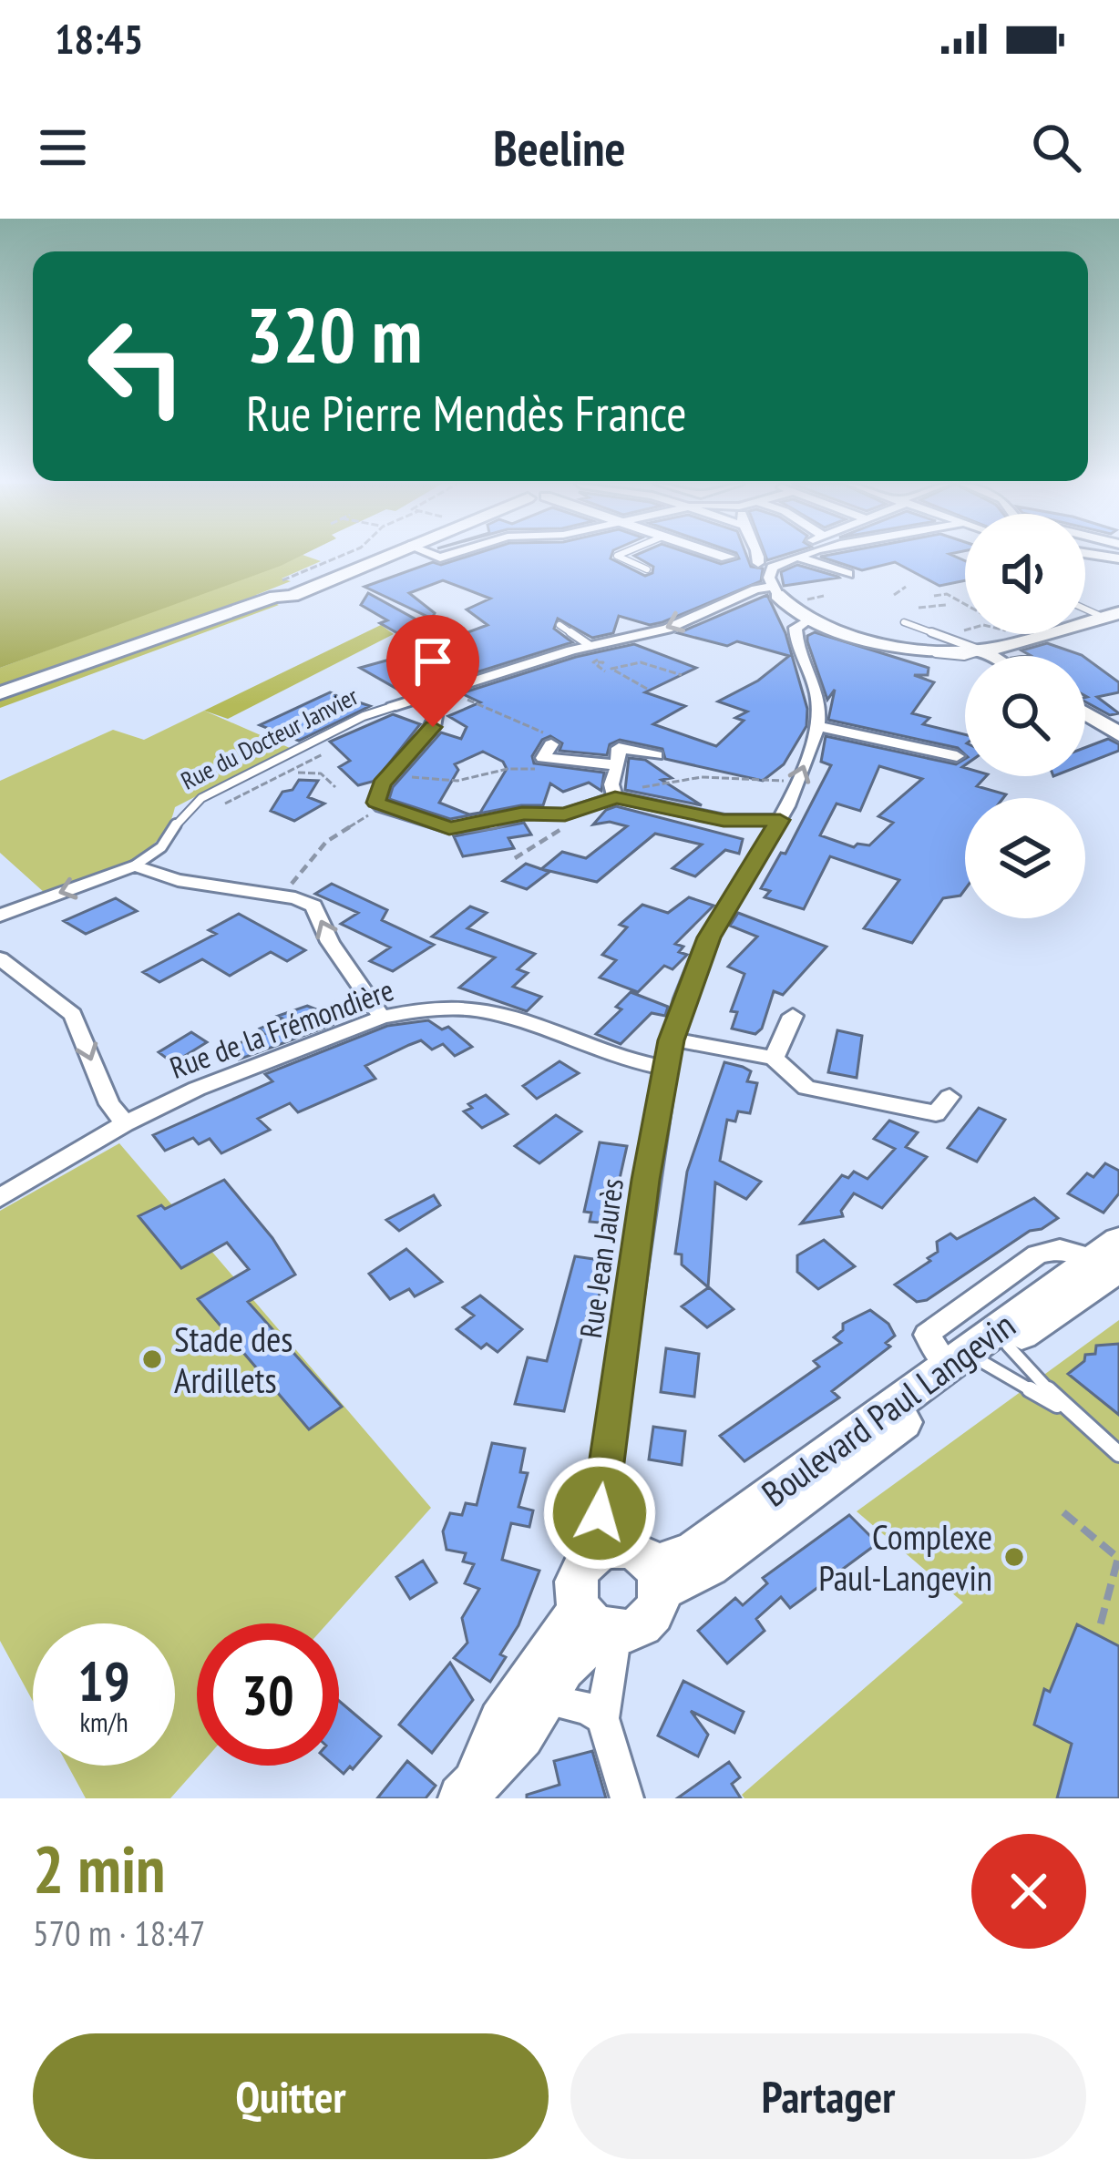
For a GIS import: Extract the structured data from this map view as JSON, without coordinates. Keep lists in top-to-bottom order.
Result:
{
  "streets": {
    "street": [
      "Rue du Docteur Janvier",
      "Rue de la Frémondière",
      "Rue Jean Jaurès",
      "Boulevard Paul Langevin"
    ]
  },
  "crossings": [
    ["Rue de la Frémondière", "Rue Jean Jaurès"],
    ["Rue Jean Jaurès", "Boulevard Paul Langevin"]
  ],
  "one_way": ["Rue du Docteur Janvier"],
  "places": ["Stade des Ardillets", "Complexe Paul-Langevin"],
  "page": {
    "status": "18:45",
    "header": "Beeline",
    "turn": ["320 m", "Rue Pierre Mendès France"],
    "speed": "19 km/h",
    "limit": "30",
    "heading": ["2 min", "570 m · 18:47"],
    "buttons": ["Quitter", "Partager"]
  }
}
